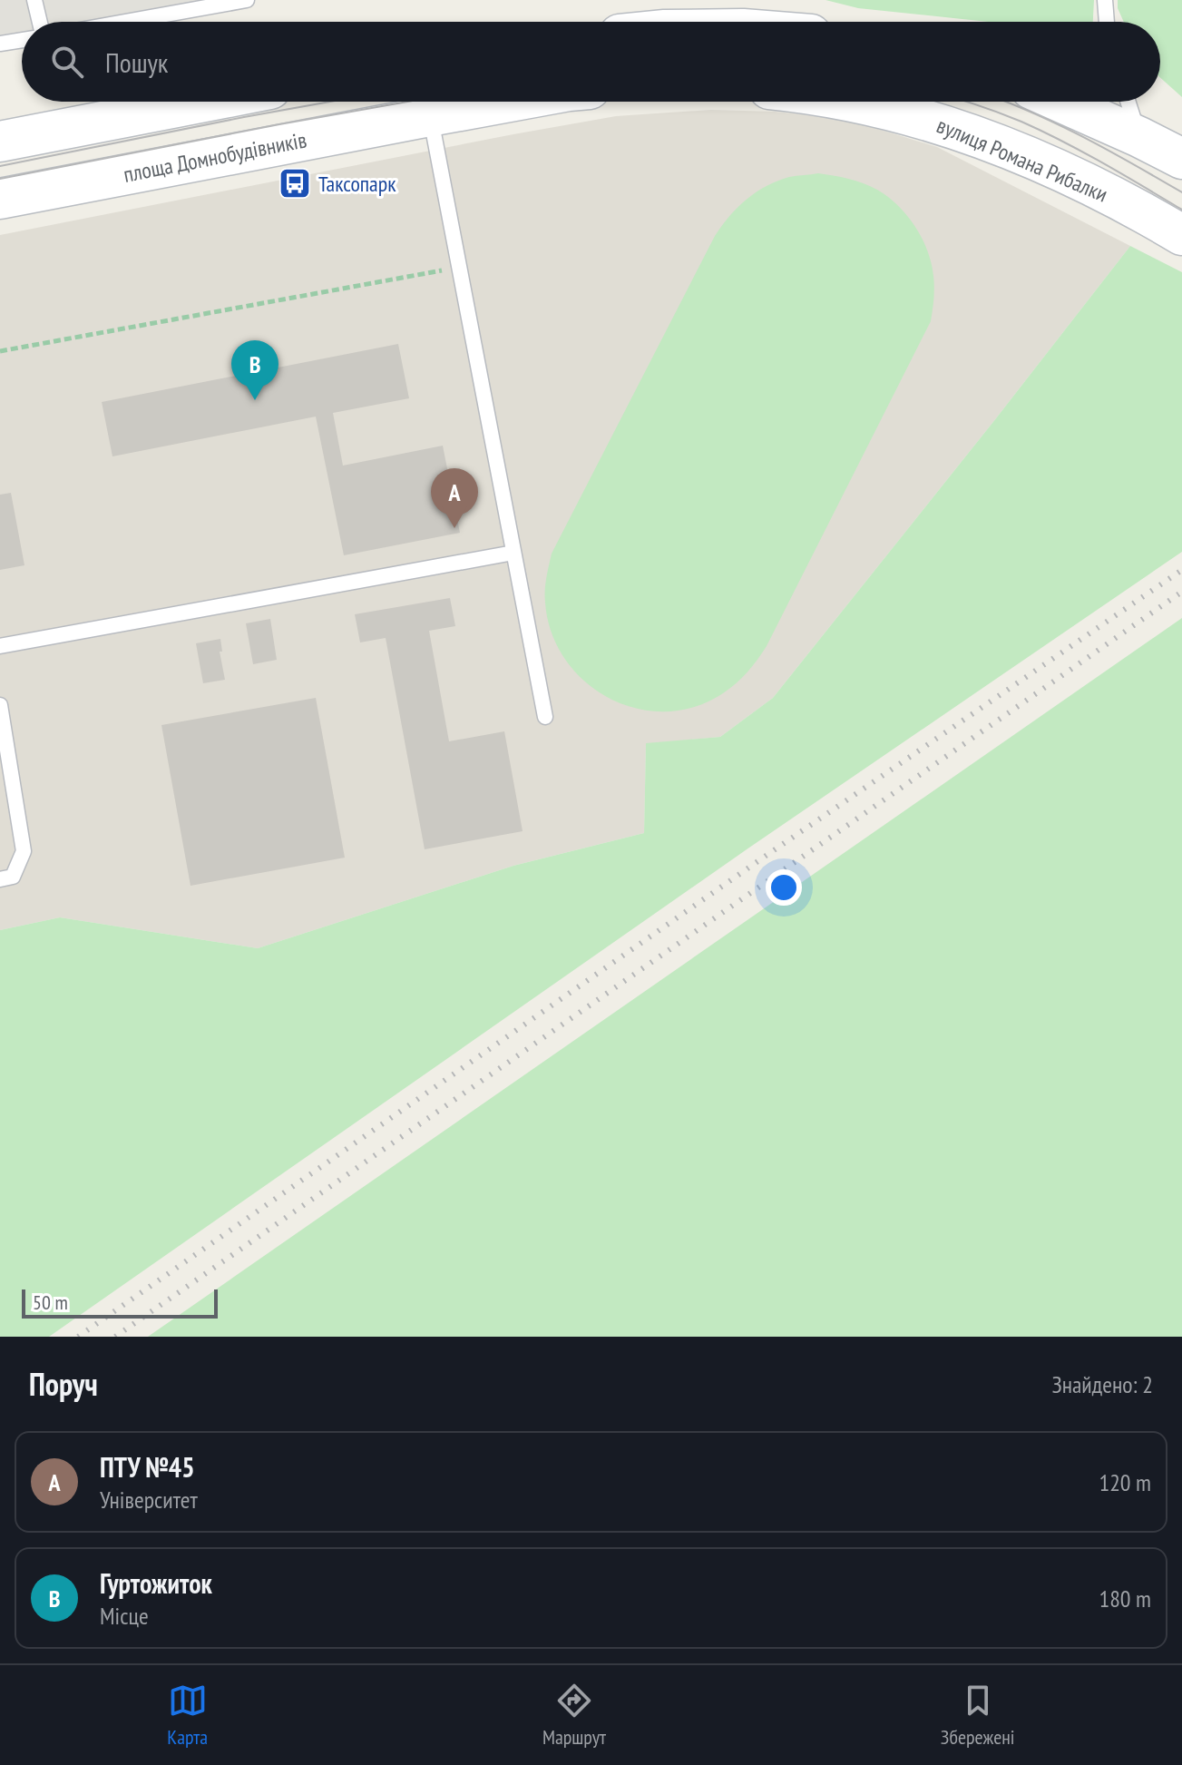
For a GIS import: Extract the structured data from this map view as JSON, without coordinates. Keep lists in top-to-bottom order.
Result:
{
  "streets": {
    "main road": ["площа Домнобудівників", "вулиця Романа Рибалки"]
  },
  "places": {
    "bus stop": ["Таксопарк"]
  },
  "scale_bar": "50 m",
  "page": {
    "search": "Пошук",
    "pins": ["B", "A"],
    "scale": "50 m",
    "heading": ["Поруч", "Знайдено: 2"],
    "list": [
      {
        "mark": "A",
        "name": "ПТУ №45",
        "note": "Університет",
        "value": "120 m"
      },
      {
        "mark": "B",
        "name": "Гуртожиток",
        "note": "Місце",
        "value": "180 m"
      }
    ],
    "nav": ["Карта", "Маршрут", "Збережені"]
  }
}
